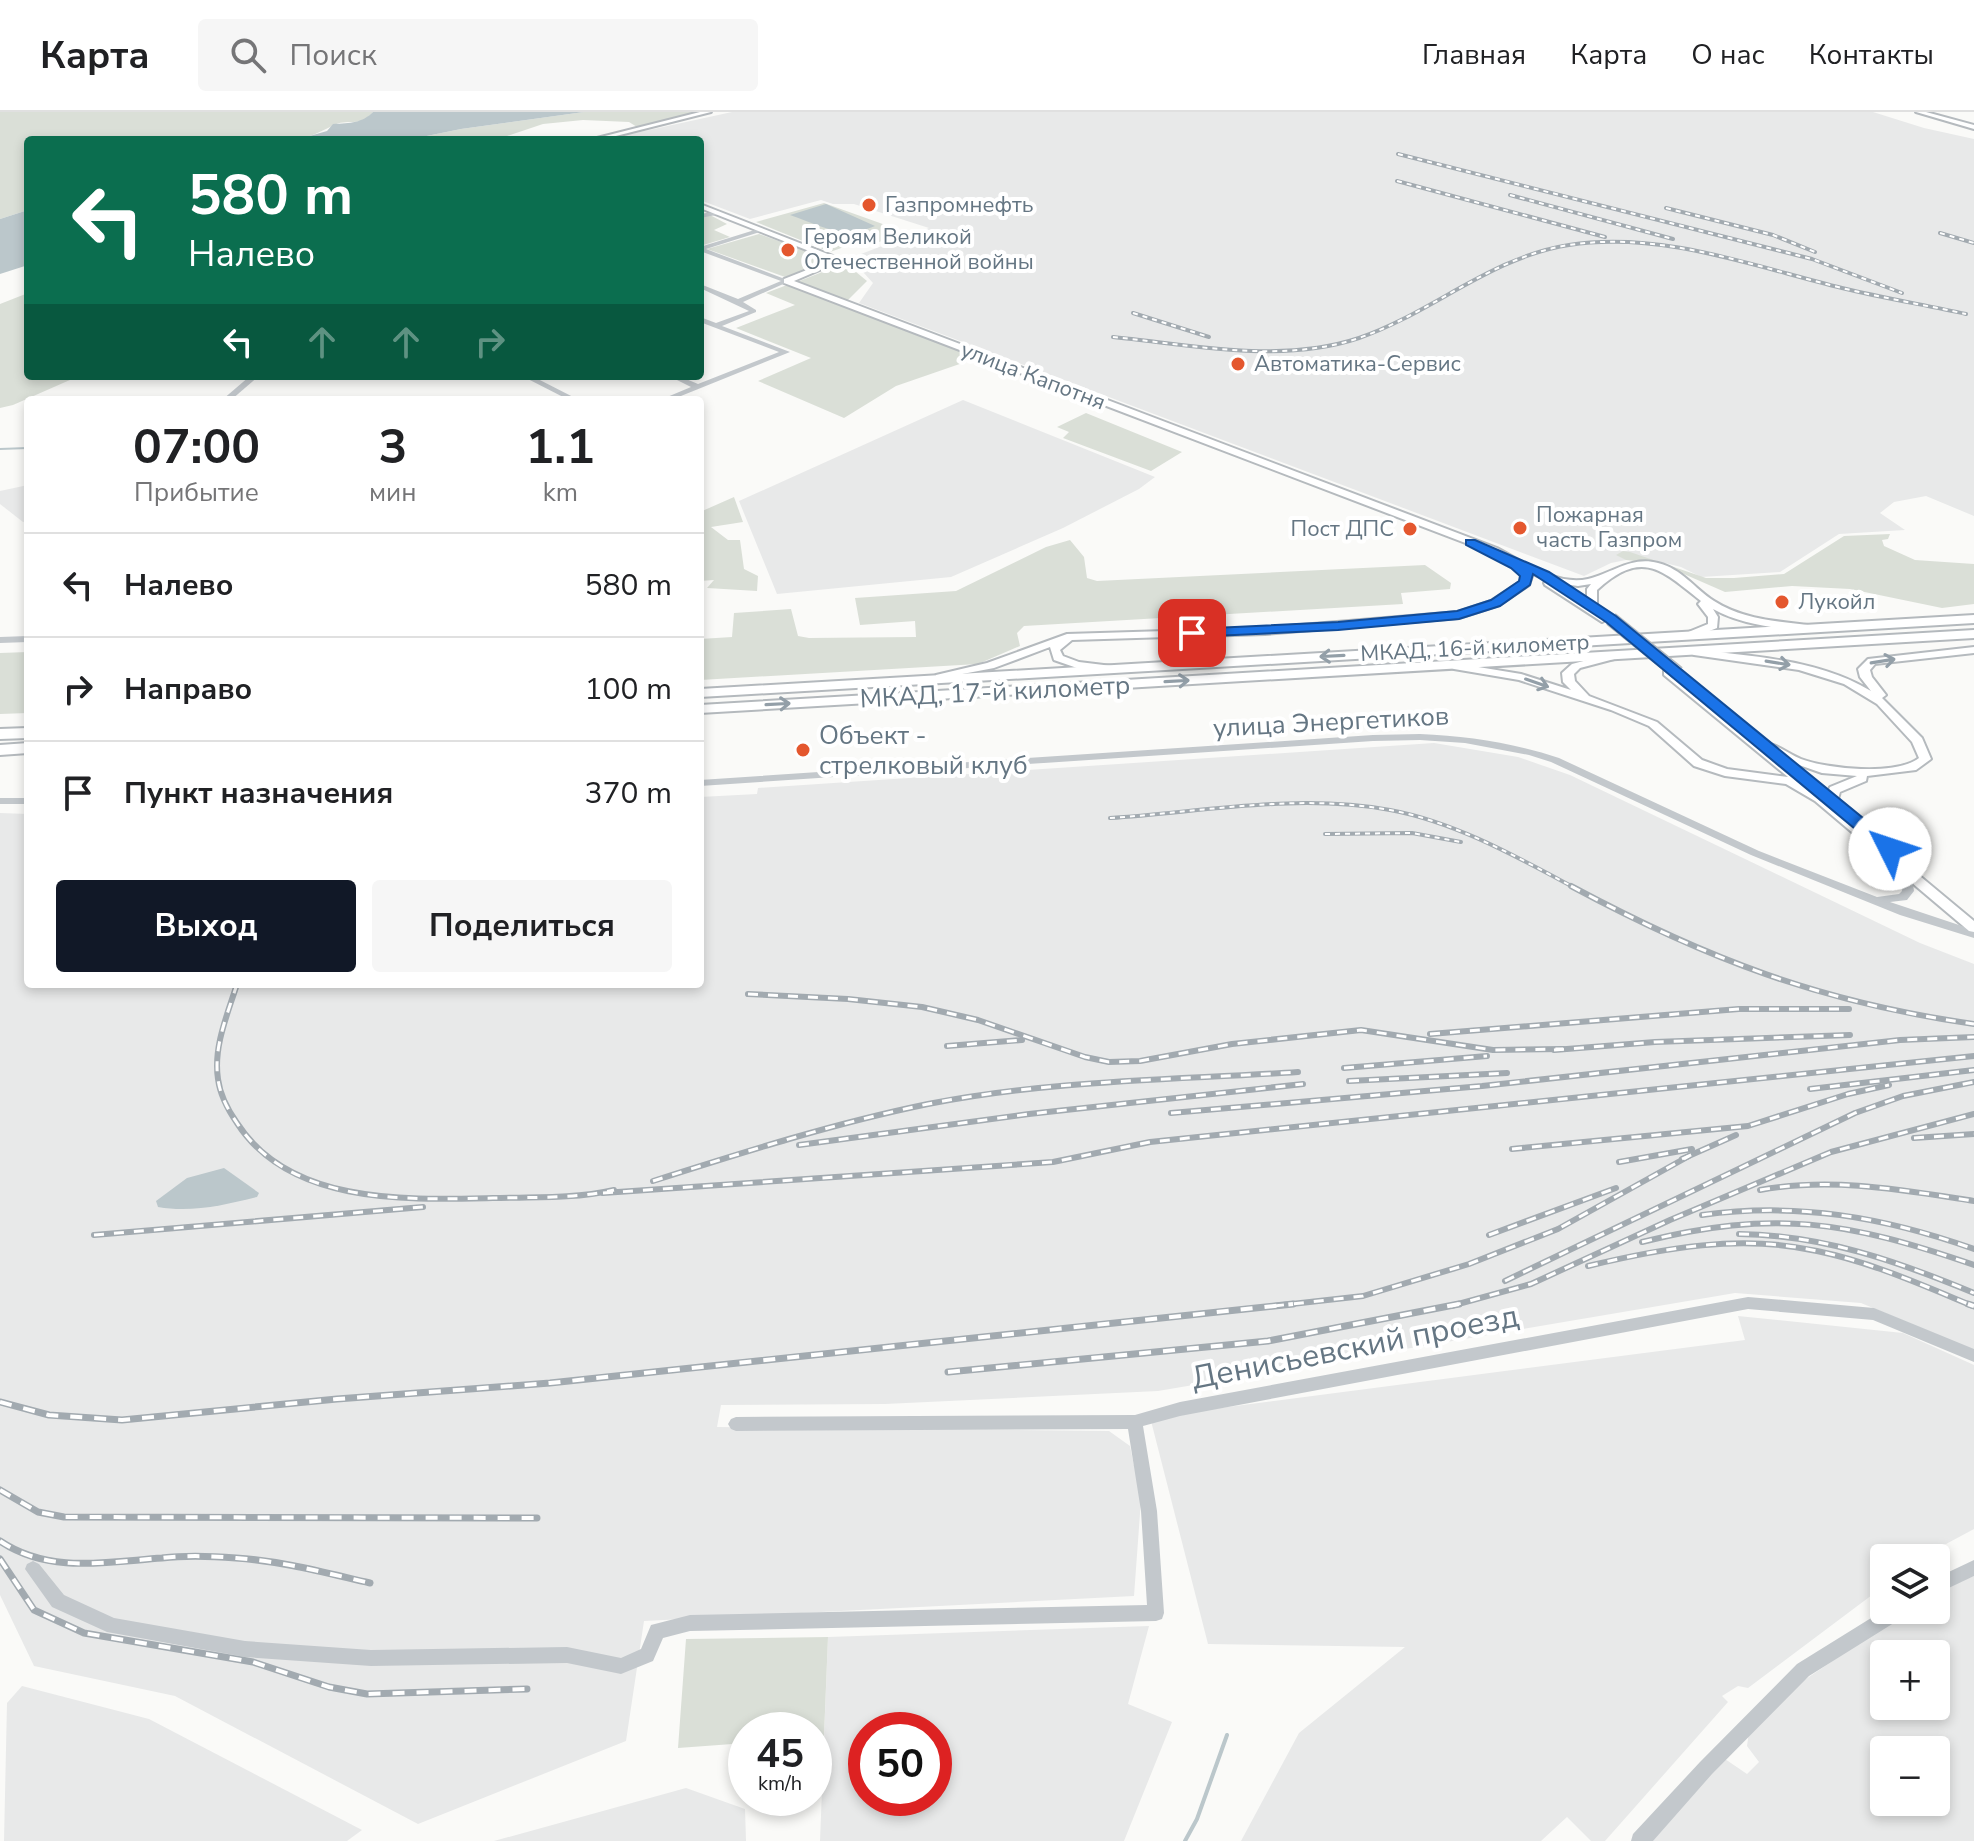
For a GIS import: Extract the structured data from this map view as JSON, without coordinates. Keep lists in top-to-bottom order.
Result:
{
  "streets": {
    "highway": ["МКАД, 16-й километр", "МКАД, 17-й километр"],
    "main road": ["улица Капотня"],
    "street": ["улица Энергетиков", "Денисьевский проезд"]
  },
  "crossings": [
    ["МКАД, 16-й километр", "МКАД, 17-й километр"]
  ],
  "places": [
    "Газпромнефть",
    "Героям Великой Отечественной войны",
    "Автоматика-Сервис",
    "Пожарная часть Газпром",
    "Пост ДПС",
    "Лукойл",
    "Объект - стрелковый клуб"
  ],
  "page": {
    "header": "Карта",
    "search": "Поиск",
    "nav": [
      "Главная",
      "Карта",
      "О нас",
      "Контакты"
    ],
    "turn": ["580 m", "Налево"],
    "eta": [
      "07:00",
      "Прибытие",
      "3",
      "мин",
      "1.1",
      "km"
    ],
    "list": [
      {
        "name": "Налево",
        "value": "580 m"
      },
      {
        "name": "Направо",
        "value": "100 m"
      },
      {
        "name": "Пункт назначения",
        "value": "370 m"
      }
    ],
    "buttons": ["Выход", "Поделиться"],
    "map_buttons": ["+", "−"],
    "speed": "45 km/h",
    "limit": "50"
  }
}
